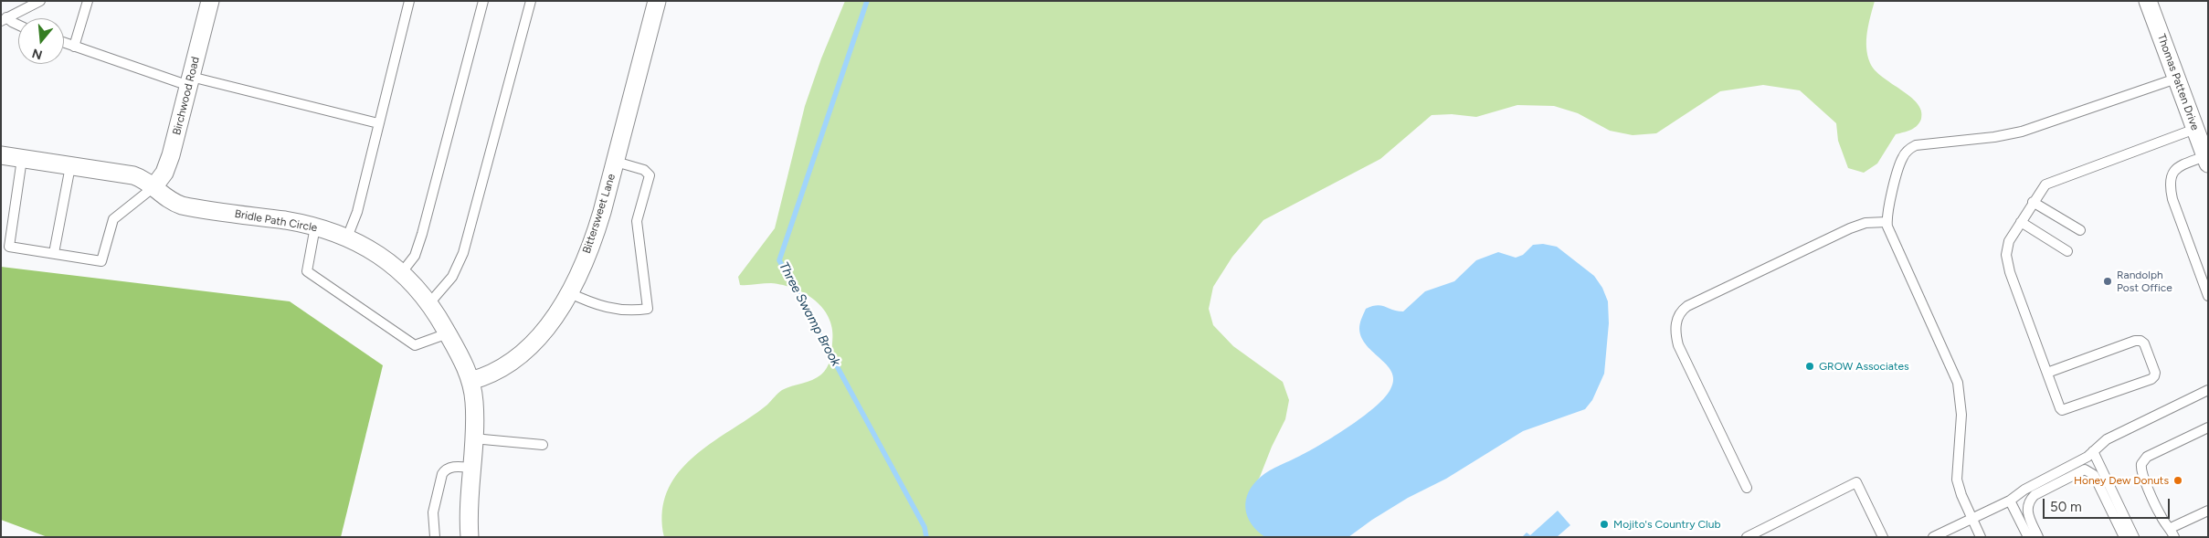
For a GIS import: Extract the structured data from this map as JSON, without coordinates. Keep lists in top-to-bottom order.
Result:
{
  "streets": {
    "street": [
      "Thomas Patten Drive",
      "Birchwood Road",
      "Bittersweet Lane",
      "Bridle Path Circle"
    ]
  },
  "crossings": [
    ["Birchwood Road", "Bridle Path Circle"],
    ["Bittersweet Lane", "Bridle Path Circle"]
  ],
  "water": ["Three Swamp Brook"],
  "places": [
    "Randolph Post Office",
    "GROW Associates",
    "Honey Dew Donuts",
    "Mojito's Country Club"
  ],
  "scale_bar": "50 m",
  "north": "bottom"
}
